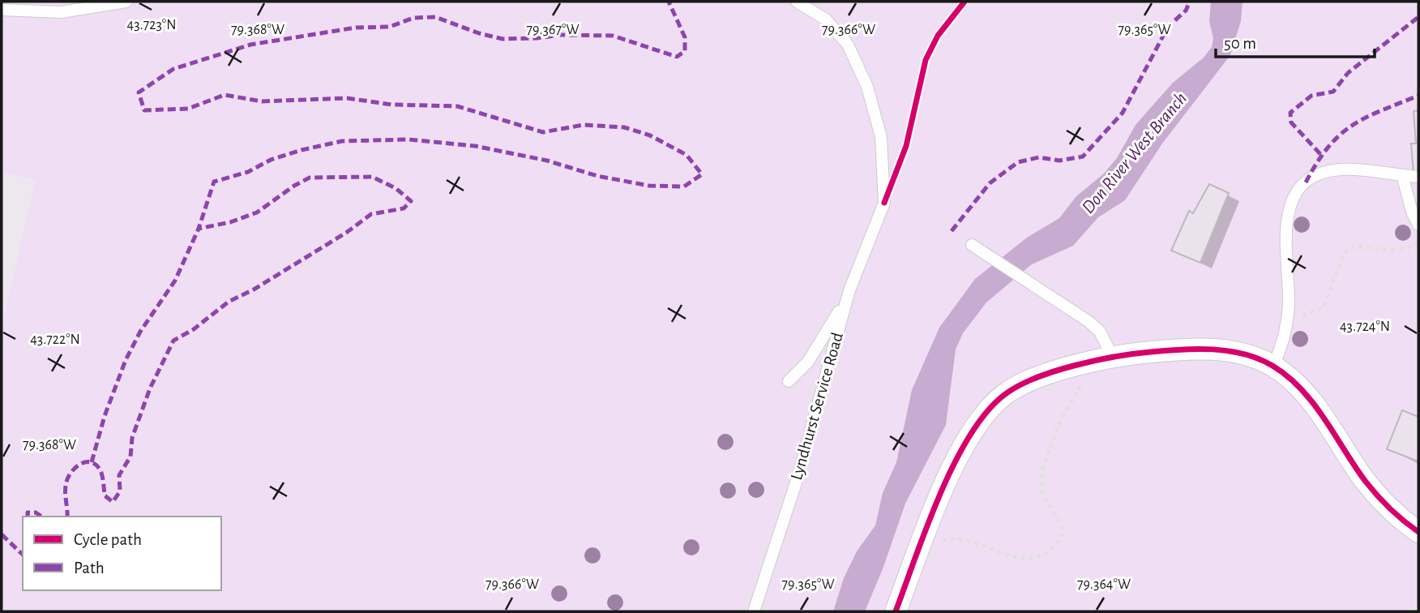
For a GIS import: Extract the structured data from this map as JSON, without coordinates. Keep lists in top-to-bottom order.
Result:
{
  "streets": {
    "lane": ["Lyndhurst Service Road"]
  },
  "water": ["Don River West Branch"],
  "legend": ["Cycle path", "Path"],
  "scale_bar": "50 m",
  "coordinates": [
    "43.723°N",
    "79.368°W",
    "79.367°W",
    "79.366°W",
    "79.365°W",
    "43.724°N",
    "43.722°N",
    "79.364°W"
  ]
}
